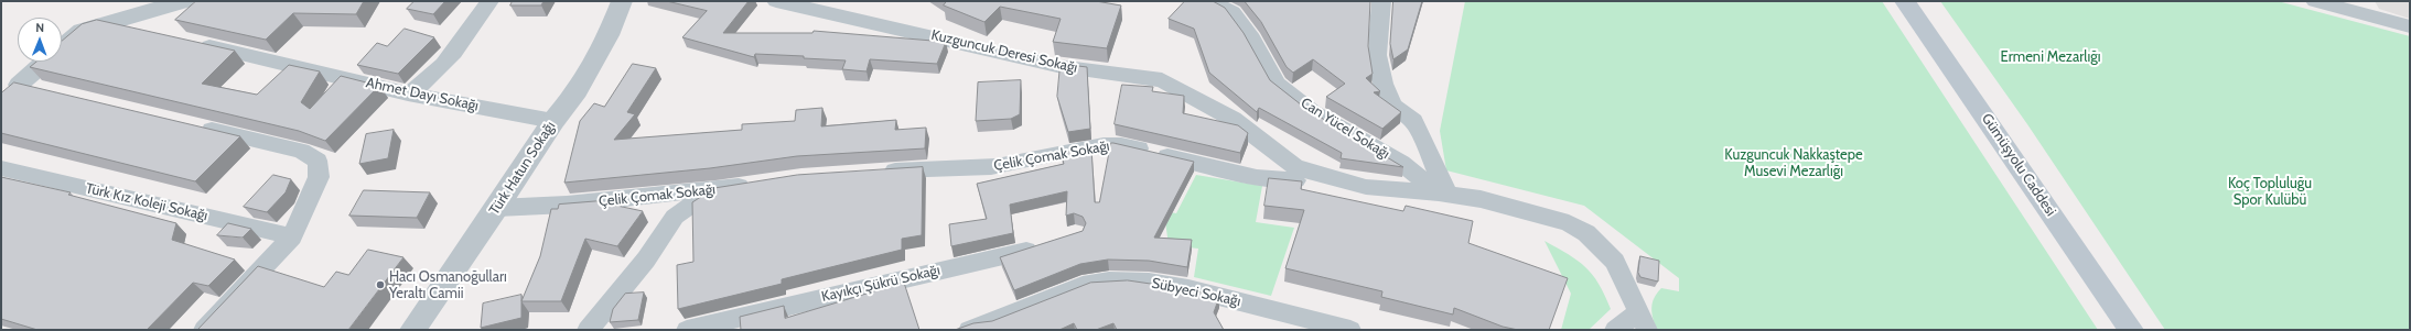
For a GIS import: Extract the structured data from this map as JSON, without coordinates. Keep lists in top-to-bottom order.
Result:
{
  "streets": {
    "main road": ["Gümüşyolu Caddesi"],
    "street": [
      "Kuzguncuk Deresi Sokağı",
      "Ahmet Dayı Sokağı",
      "Can Yücel Sokağı",
      "Çelik Çomak Sokağı",
      "Türk Hatun Sokağı",
      "Türk Kız Koleji Sokağı",
      "Kayıkçı Şükrü Sokağı",
      "Sübyeci Sokağı"
    ]
  },
  "crossings": [
    ["Kuzguncuk Deresi Sokağı", "Can Yücel Sokağı"],
    ["Kuzguncuk Deresi Sokağı", "Çelik Çomak Sokağı"],
    ["Ahmet Dayı Sokağı", "Türk Hatun Sokağı"],
    ["Çelik Çomak Sokağı", "Türk Hatun Sokağı"]
  ],
  "parks": ["Ermeni Mezarlığı", "Kuzguncuk Nakkaştepe Musevi Mezarlığı", "Koç Topluluğu Spor Kulübü"],
  "places": ["Hacı Osmanoğulları Yeraltı Camii"],
  "north": "top"
}
